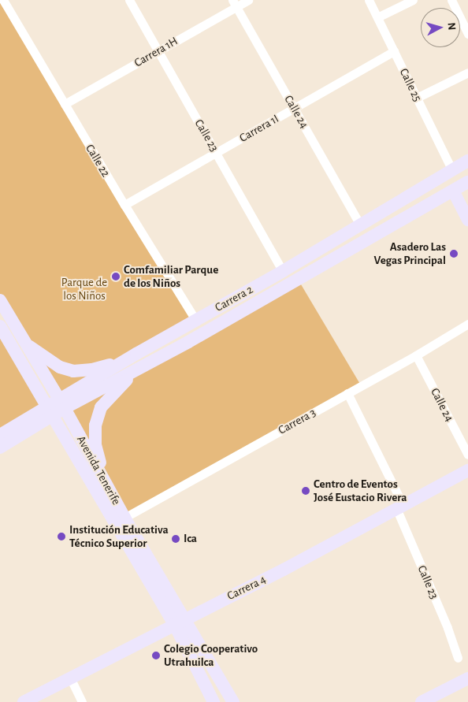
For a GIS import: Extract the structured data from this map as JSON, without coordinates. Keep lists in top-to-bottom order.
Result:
{
  "streets": {
    "main road": ["Carrera 2", "Avenida Tenerife", "Carrera 4"],
    "street": [
      "Carrera 1H",
      "Calle 25",
      "Calle 24",
      "Carrera 1I",
      "Calle 23",
      "Calle 22",
      "Carrera 3"
    ]
  },
  "crossings": [
    ["Carrera 1H", "Calle 24"],
    ["Carrera 1H", "Calle 23"],
    ["Carrera 1H", "Calle 22"],
    ["Calle 25", "Carrera 1I"],
    ["Calle 25", "Carrera 2"],
    ["Calle 24", "Carrera 1I"],
    ["Calle 24", "Carrera 2"],
    ["Calle 24", "Carrera 3"],
    ["Carrera 1I", "Calle 23"],
    ["Carrera 1I", "Calle 22"],
    ["Calle 23", "Carrera 2"],
    ["Calle 23", "Carrera 3"],
    ["Calle 23", "Carrera 4"],
    ["Calle 22", "Carrera 2"],
    ["Carrera 2", "Avenida Tenerife"],
    ["Carrera 3", "Avenida Tenerife"],
    ["Avenida Tenerife", "Carrera 4"]
  ],
  "parks": ["Parque de los Niños"],
  "places": [
    "Asadero Las Vegas Principal",
    "Comfamiliar Parque de los Niños",
    "Centro de Eventos José Eustacio Rivera",
    "Institución Educativa Técnico Superior",
    "Ica",
    "Colegio Cooperativo Utrahuilca"
  ],
  "north": "right"
}
